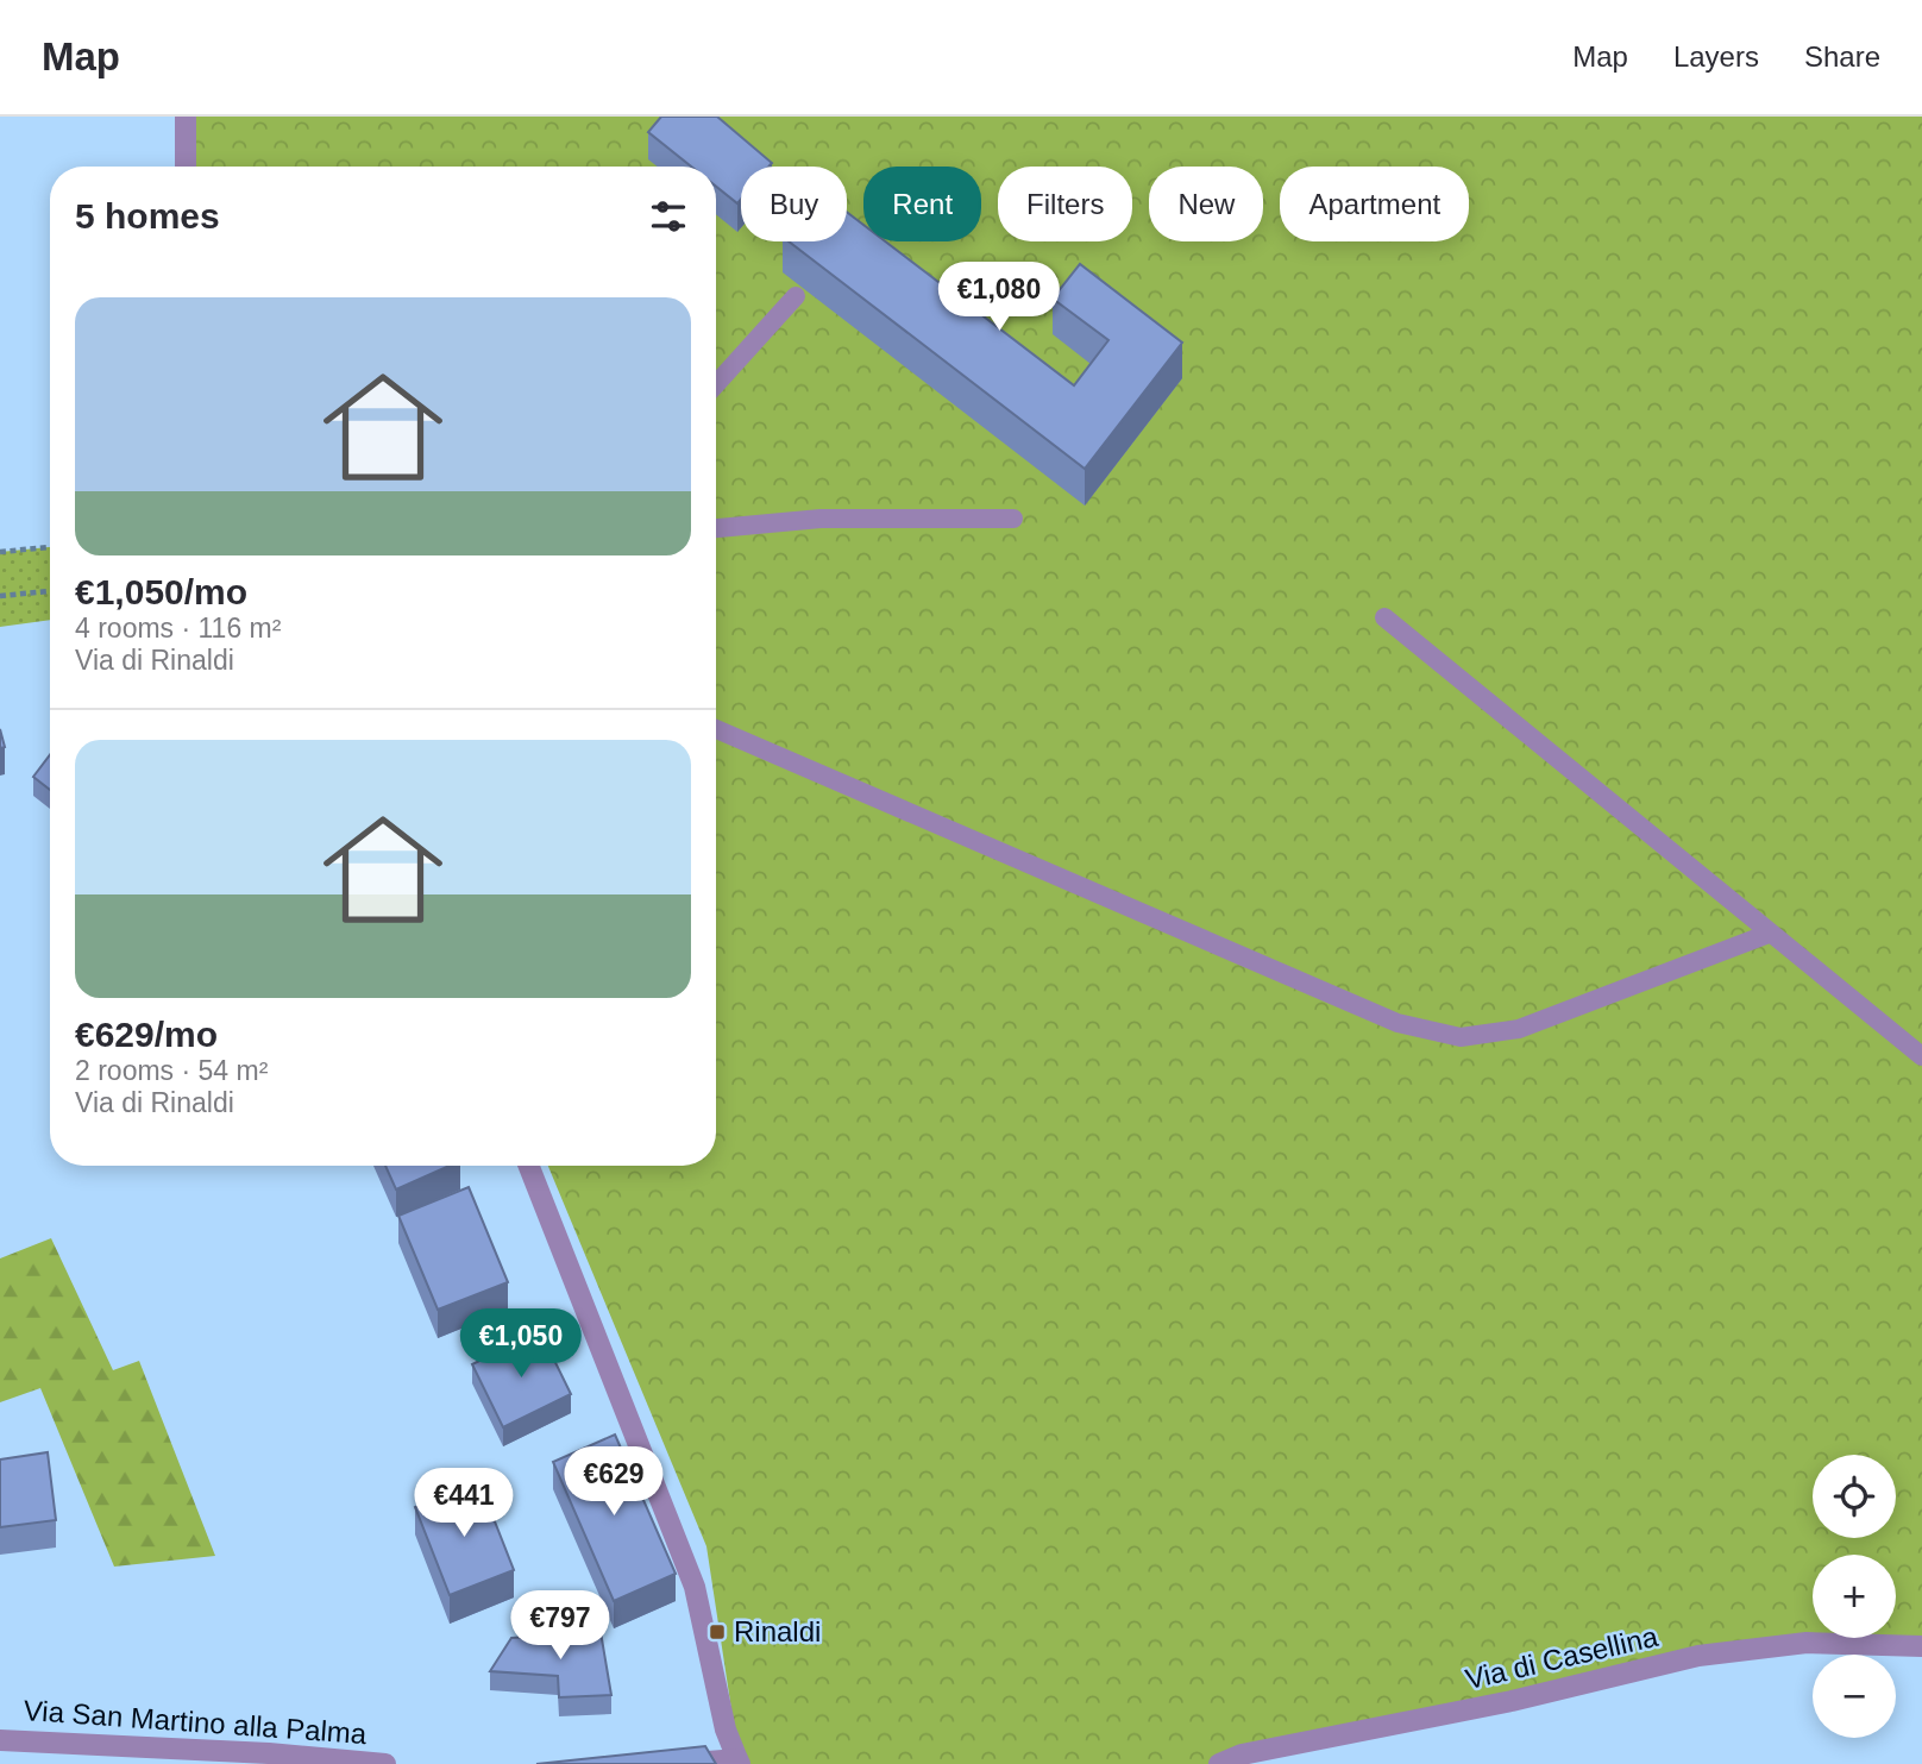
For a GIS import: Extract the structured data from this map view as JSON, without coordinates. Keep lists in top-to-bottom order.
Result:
{
  "streets": {
    "street": ["Via di Casellina", "Via San Martino alla Palma"]
  },
  "places": {
    "transit": ["Rinaldi"]
  },
  "page": {
    "header": "Map",
    "nav": ["Map", "Layers", "Share"],
    "chip": [
      "Buy",
      "Rent",
      "Filters",
      "New",
      "Apartment"
    ],
    "heading": "5 homes",
    "price": [
      "€1,080",
      "€1,050",
      "€629",
      "€441",
      "€797"
    ],
    "list": [
      {
        "name": "€1,050/mo",
        "note": "4 rooms · 116 m² · Via di Rinaldi"
      },
      {
        "name": "€629/mo",
        "note": "2 rooms · 54 m² · Via di Rinaldi"
      }
    ],
    "map_buttons": ["+", "−"]
  }
}
